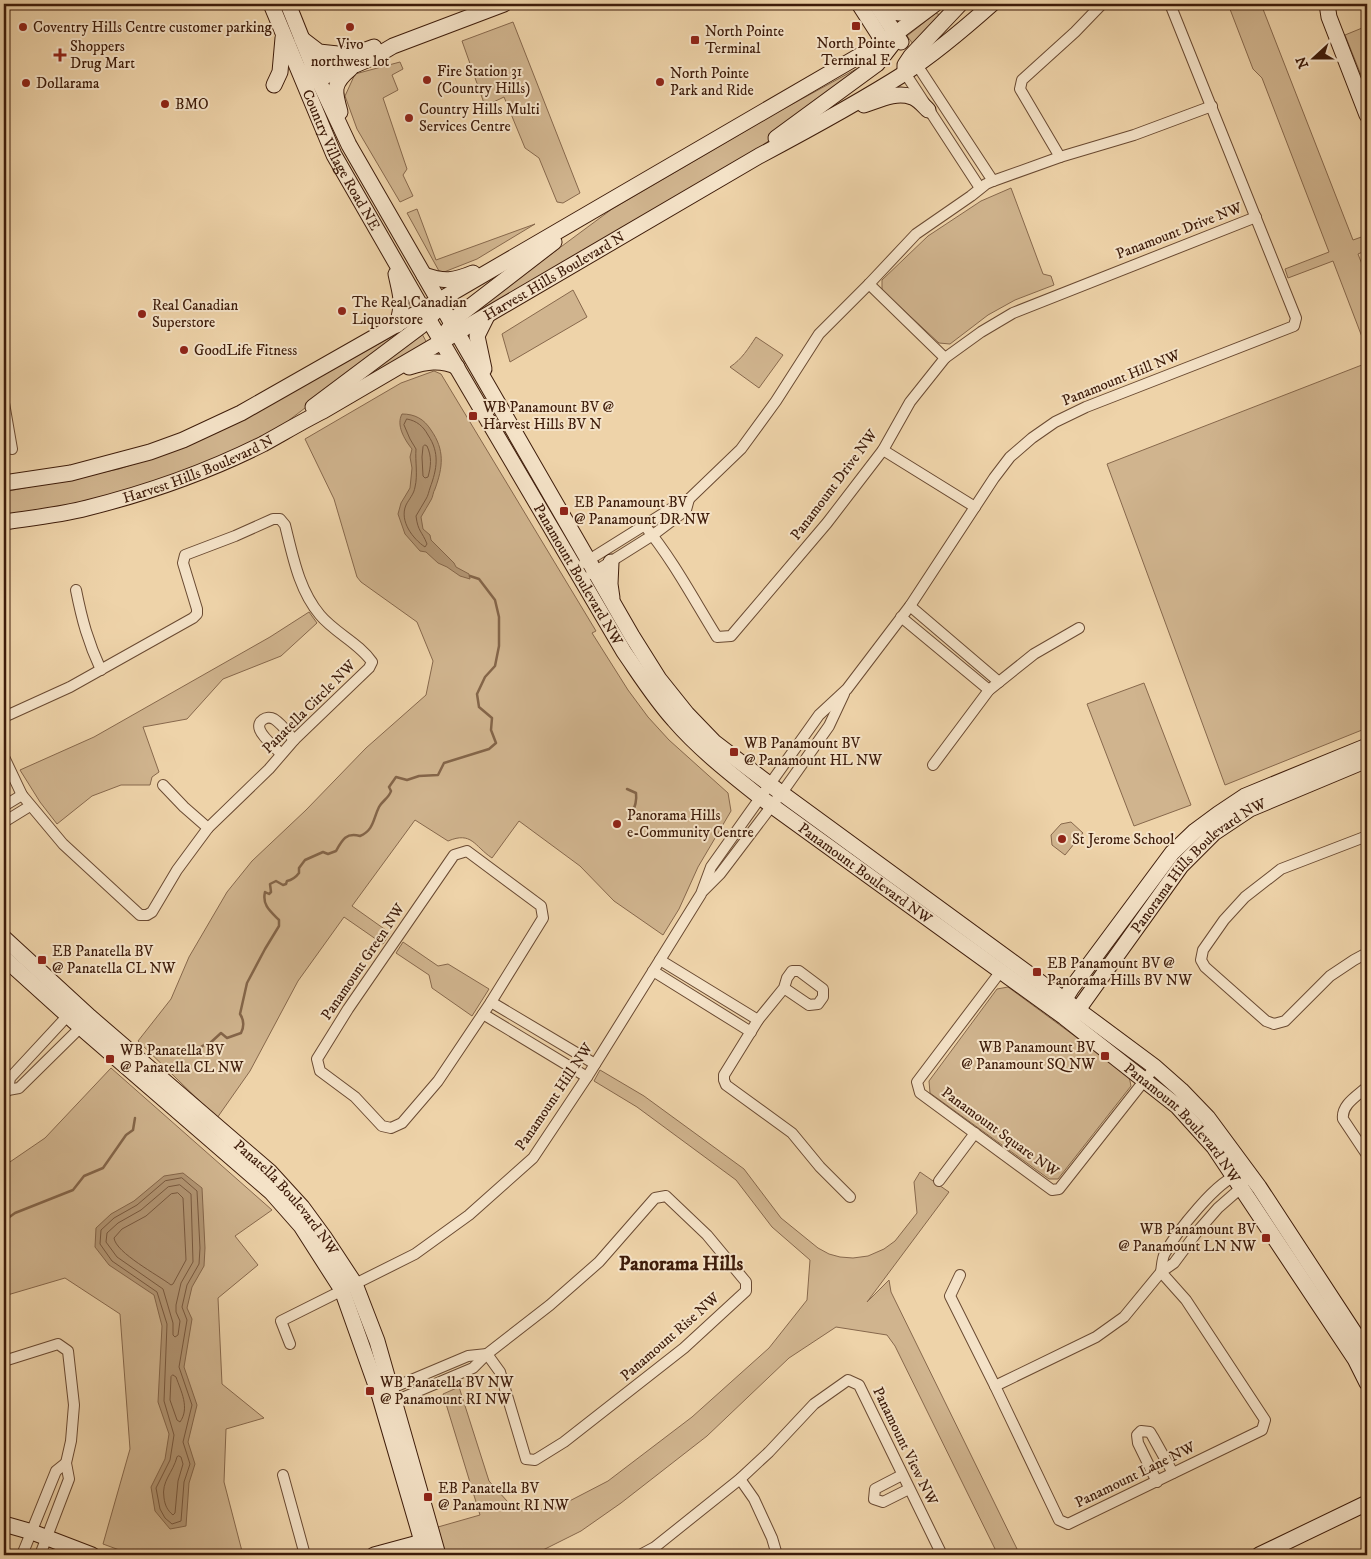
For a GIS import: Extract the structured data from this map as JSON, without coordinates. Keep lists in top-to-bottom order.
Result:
{
  "streets": {
    "street": [
      "Country Village Road NE",
      "Panamount Drive NW",
      "Harvest Hills Boulevard N",
      "Panamount Hill NW",
      "Panamount Boulevard NW",
      "Panatella Circle NW",
      "Panorama Hills Boulevard NW",
      "Panamount Green NW",
      "Panamount Square NW",
      "Panatella Boulevard NW",
      "Panamount Rise NW",
      "Panamount View NW",
      "Panamount Lane NW"
    ]
  },
  "crossings": [
    ["Country Village Road NE", "Harvest Hills Boulevard N"],
    ["Country Village Road NE", "Panamount Boulevard NW"],
    ["Panamount Drive NW", "Panamount Hill NW"],
    ["Harvest Hills Boulevard N", "Panamount Boulevard NW"],
    ["Panamount Hill NW", "Panamount Boulevard NW"],
    ["Panamount Hill NW", "Panatella Boulevard NW"],
    ["Panamount Boulevard NW", "Panorama Hills Boulevard NW"],
    ["Panamount Boulevard NW", "Panamount Square NW"],
    ["Panatella Boulevard NW", "Panamount Rise NW"]
  ],
  "districts": ["Panorama Hills"],
  "places": {
    "transit": [
      "North Pointe Terminal E",
      "North Pointe Terminal",
      "WB Panamount BV @ Harvest Hills BV N",
      "EB Panamount BV @ Panamount DR NW",
      "WB Panamount BV @ Panamount HL NW",
      "EB Panatella BV @ Panatella CL NW",
      "EB Panamount BV @ Panorama Hills BV NW",
      "WB Panamount BV @ Panamount SQ NW",
      "WB Panatella BV @ Panatella CL NW",
      "WB Panamount BV @ Panamount LN NW",
      "WB Panatella BV NW @ Panamount RI NW",
      "EB Panatella BV @ Panamount RI NW"
    ],
    "other": [
      "Coventry Hills Centre customer parking",
      "Vivo northwest lot",
      "Fire Station 31 (Country Hills)",
      "North Pointe Park and Ride",
      "Dollarama",
      "BMO",
      "Country Hills Multi Services Centre",
      "The Real Canadian Liquorstore",
      "Real Canadian Superstore",
      "GoodLife Fitness",
      "Panorama Hills e-Community Centre",
      "St Jerome School"
    ],
    "health": ["Shoppers Drug Mart"]
  },
  "north": "left"
}
